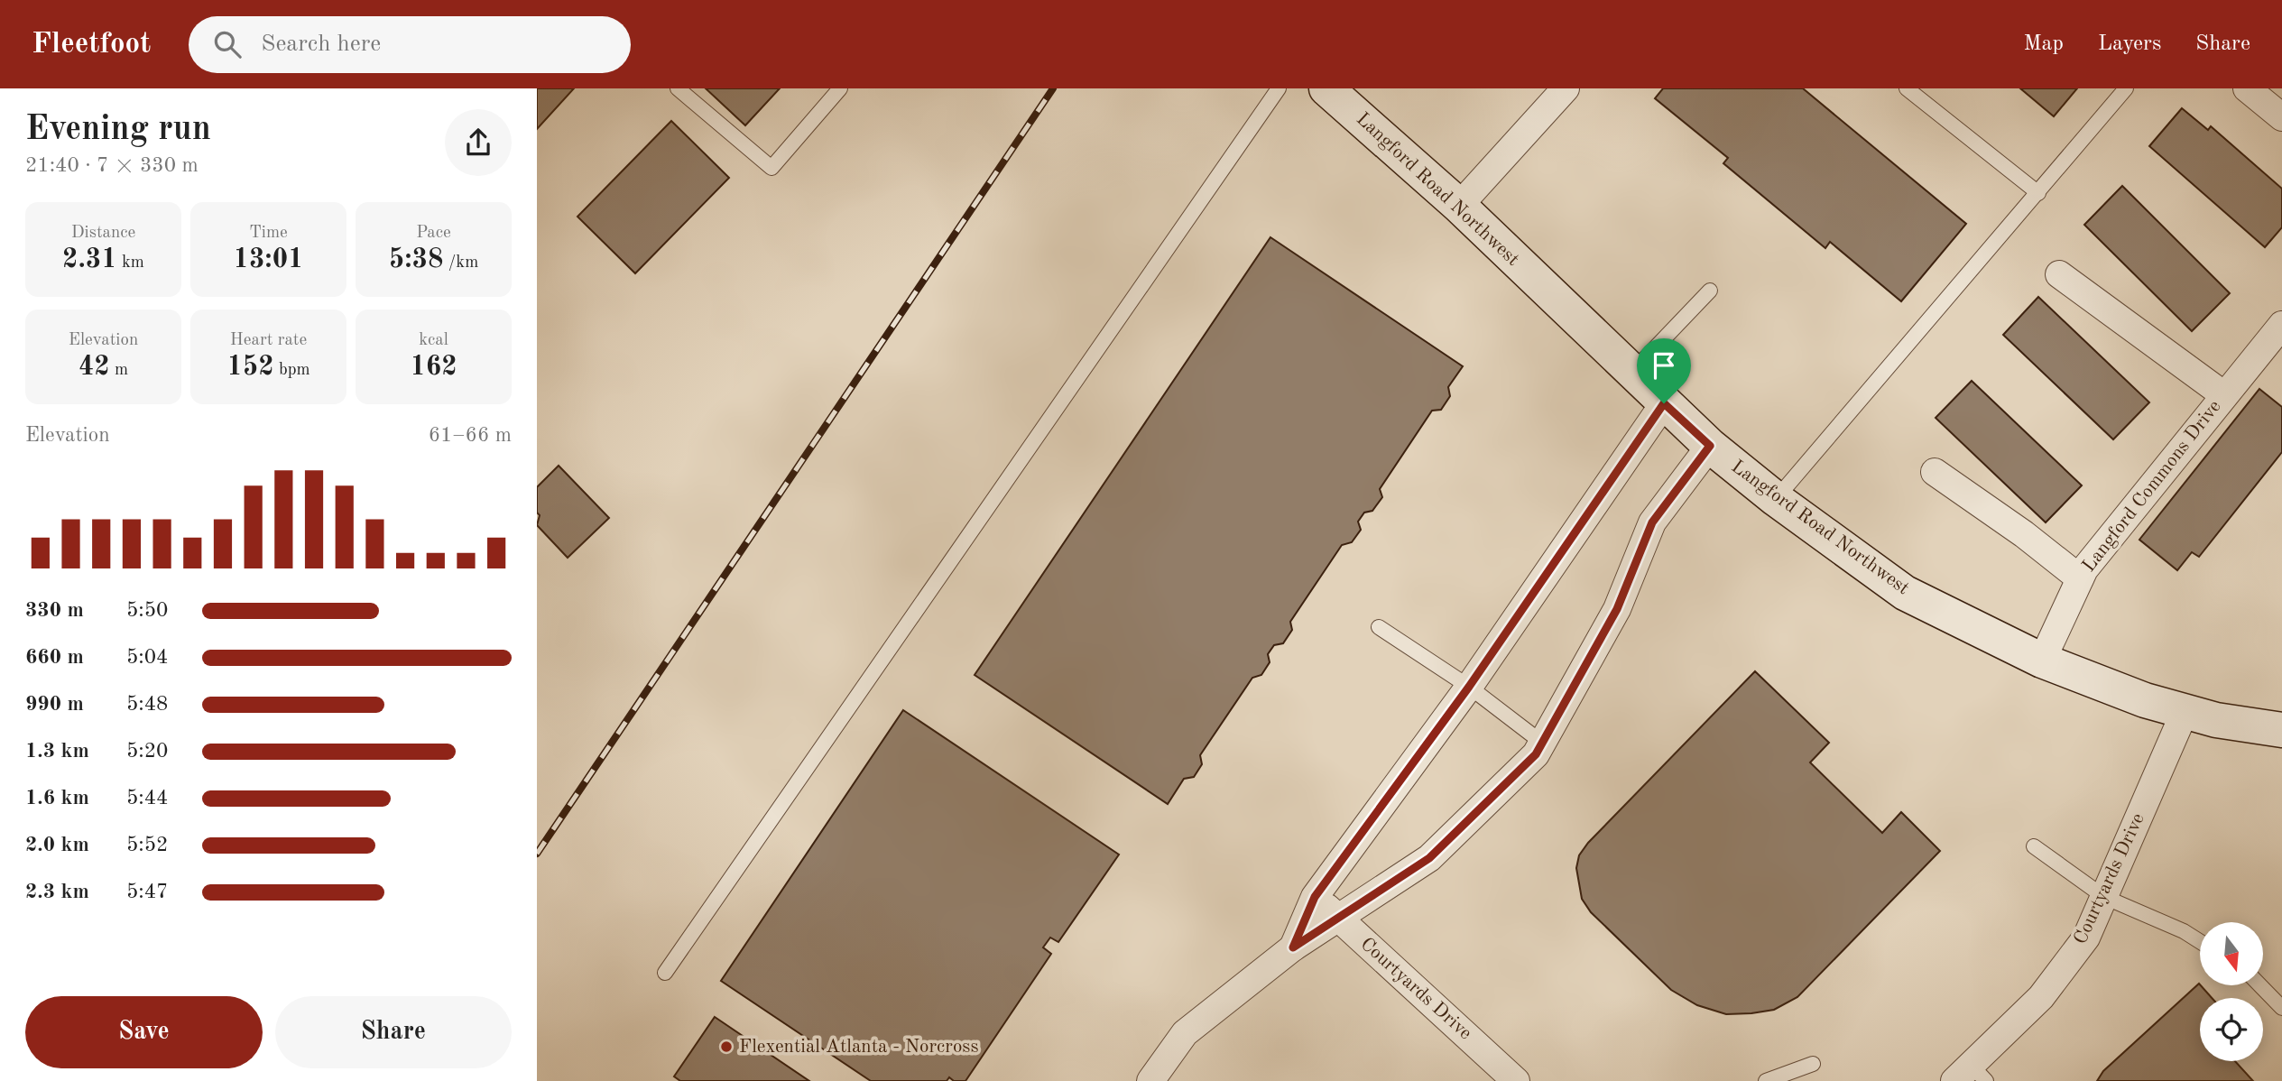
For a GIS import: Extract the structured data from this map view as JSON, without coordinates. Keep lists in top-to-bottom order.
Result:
{
  "streets": {
    "street": ["Langford Road Northwest", "Langford Commons Drive", "Courtyards Drive"]
  },
  "crossings": [
    ["Langford Road Northwest", "Langford Commons Drive"],
    ["Langford Road Northwest", "Courtyards Drive"]
  ],
  "places": ["Flexential Atlanta - Norcross"],
  "north": "bottom",
  "page": {
    "header": "Fleetfoot",
    "search": "Search here",
    "nav": ["Map", "Layers", "Share"],
    "heading": ["Evening run", "21:40 · 7 × 330 m"],
    "stats": [
      ["Distance", "2.31 km"],
      ["Time", "13:01"],
      ["Pace", "5:38 /km"],
      ["Elevation", "42 m"],
      ["Heart rate", "152 bpm"],
      ["kcal", "162"]
    ],
    "chart": ["Elevation", "61–66 m"],
    "list": [
      {
        "name": "330 m",
        "note": "5:50"
      },
      {
        "name": "660 m",
        "note": "5:04"
      },
      {
        "name": "990 m",
        "note": "5:48"
      },
      {
        "name": "1.3 km",
        "note": "5:20"
      },
      {
        "name": "1.6 km",
        "note": "5:44"
      },
      {
        "name": "2.0 km",
        "note": "5:52"
      },
      {
        "name": "2.3 km",
        "note": "5:47"
      }
    ],
    "buttons": ["Save", "Share"]
  }
}
